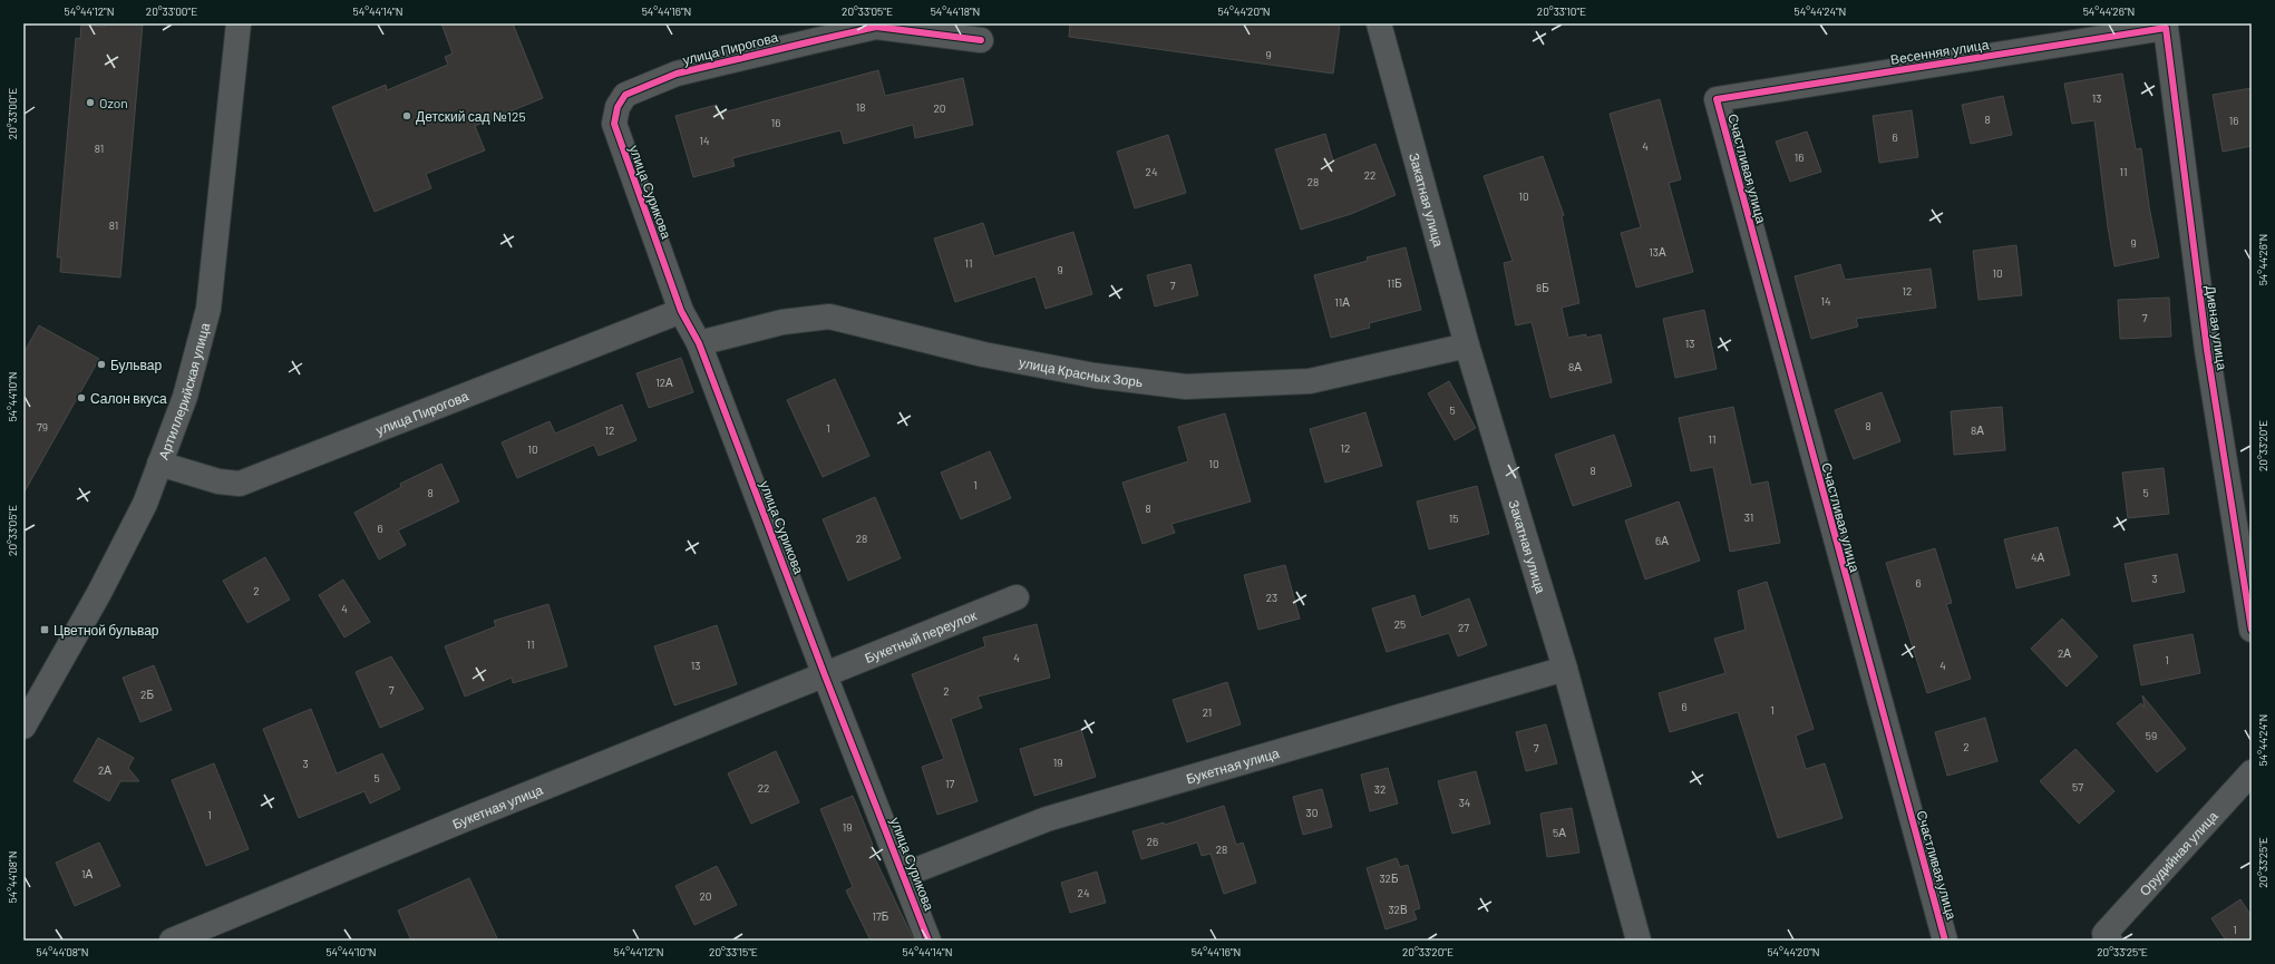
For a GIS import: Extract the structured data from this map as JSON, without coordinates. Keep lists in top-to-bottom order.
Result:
{
  "streets": {
    "street": [
      "улица Пирогова",
      "Весенняя улица",
      "Счастливая улица",
      "улица Сурикова",
      "Закатная улица",
      "Дивная улица",
      "улица Красных Зорь",
      "Артиллерийская улица",
      "Букетный переулок",
      "Букетная улица",
      "Орудийная улица"
    ]
  },
  "crossings": [
    ["улица Пирогова", "улица Сурикова"],
    ["улица Пирогова", "Артиллерийская улица"],
    ["Весенняя улица", "Счастливая улица"],
    ["Весенняя улица", "Дивная улица"],
    ["улица Сурикова", "улица Красных Зорь"],
    ["улица Сурикова", "Букетный переулок"],
    ["улица Сурикова", "Букетная улица"],
    ["Закатная улица", "улица Красных Зорь"],
    ["Закатная улица", "Букетная улица"],
    ["Букетный переулок", "Букетная улица"]
  ],
  "places": {
    "other": [
      "Ozon",
      "Детский сад №125",
      "Бульвар",
      "Салон вкуса"
    ],
    "transit": ["Цветной бульвар"]
  },
  "house_numbers": [
    "9",
    "13",
    "18",
    "20",
    "8",
    "16",
    "16",
    "6",
    "14",
    "4",
    "81",
    "16",
    "24",
    "11",
    "22",
    "28",
    "10",
    "81",
    "9",
    "13А",
    "11",
    "9",
    "10",
    "11Б",
    "7",
    "8Б",
    "12",
    "14",
    "11А",
    "7",
    "13",
    "8А",
    "12А",
    "5",
    "8",
    "79",
    "1",
    "12",
    "8А",
    "11",
    "12",
    "10",
    "10",
    "8",
    "1",
    "8",
    "5",
    "8",
    "31",
    "15",
    "6",
    "28",
    "6А",
    "4А",
    "3",
    "6",
    "2",
    "23",
    "4",
    "25",
    "27",
    "11",
    "2А",
    "4",
    "1",
    "13",
    "4",
    "7",
    "2",
    "2Б",
    "6",
    "1",
    "21",
    "59",
    "2",
    "7",
    "19",
    "3",
    "2А",
    "5",
    "17",
    "57",
    "22",
    "32",
    "34",
    "30",
    "1",
    "19",
    "5А",
    "26",
    "28",
    "1А",
    "32Б",
    "24",
    "20",
    "32В",
    "17Б",
    "1"
  ],
  "coordinates": [
    "54°44'12\"N",
    "20°33'00\"E",
    "54°44'14\"N",
    "54°44'16\"N",
    "20°33'05\"E",
    "54°44'18\"N",
    "54°44'20\"N",
    "20°33'10\"E",
    "54°44'24\"N",
    "54°44'26\"N",
    "54°44'10\"N",
    "20°33'20\"E",
    "20°33'25\"E",
    "54°44'08\"N",
    "20°33'15\"E"
  ]
}
